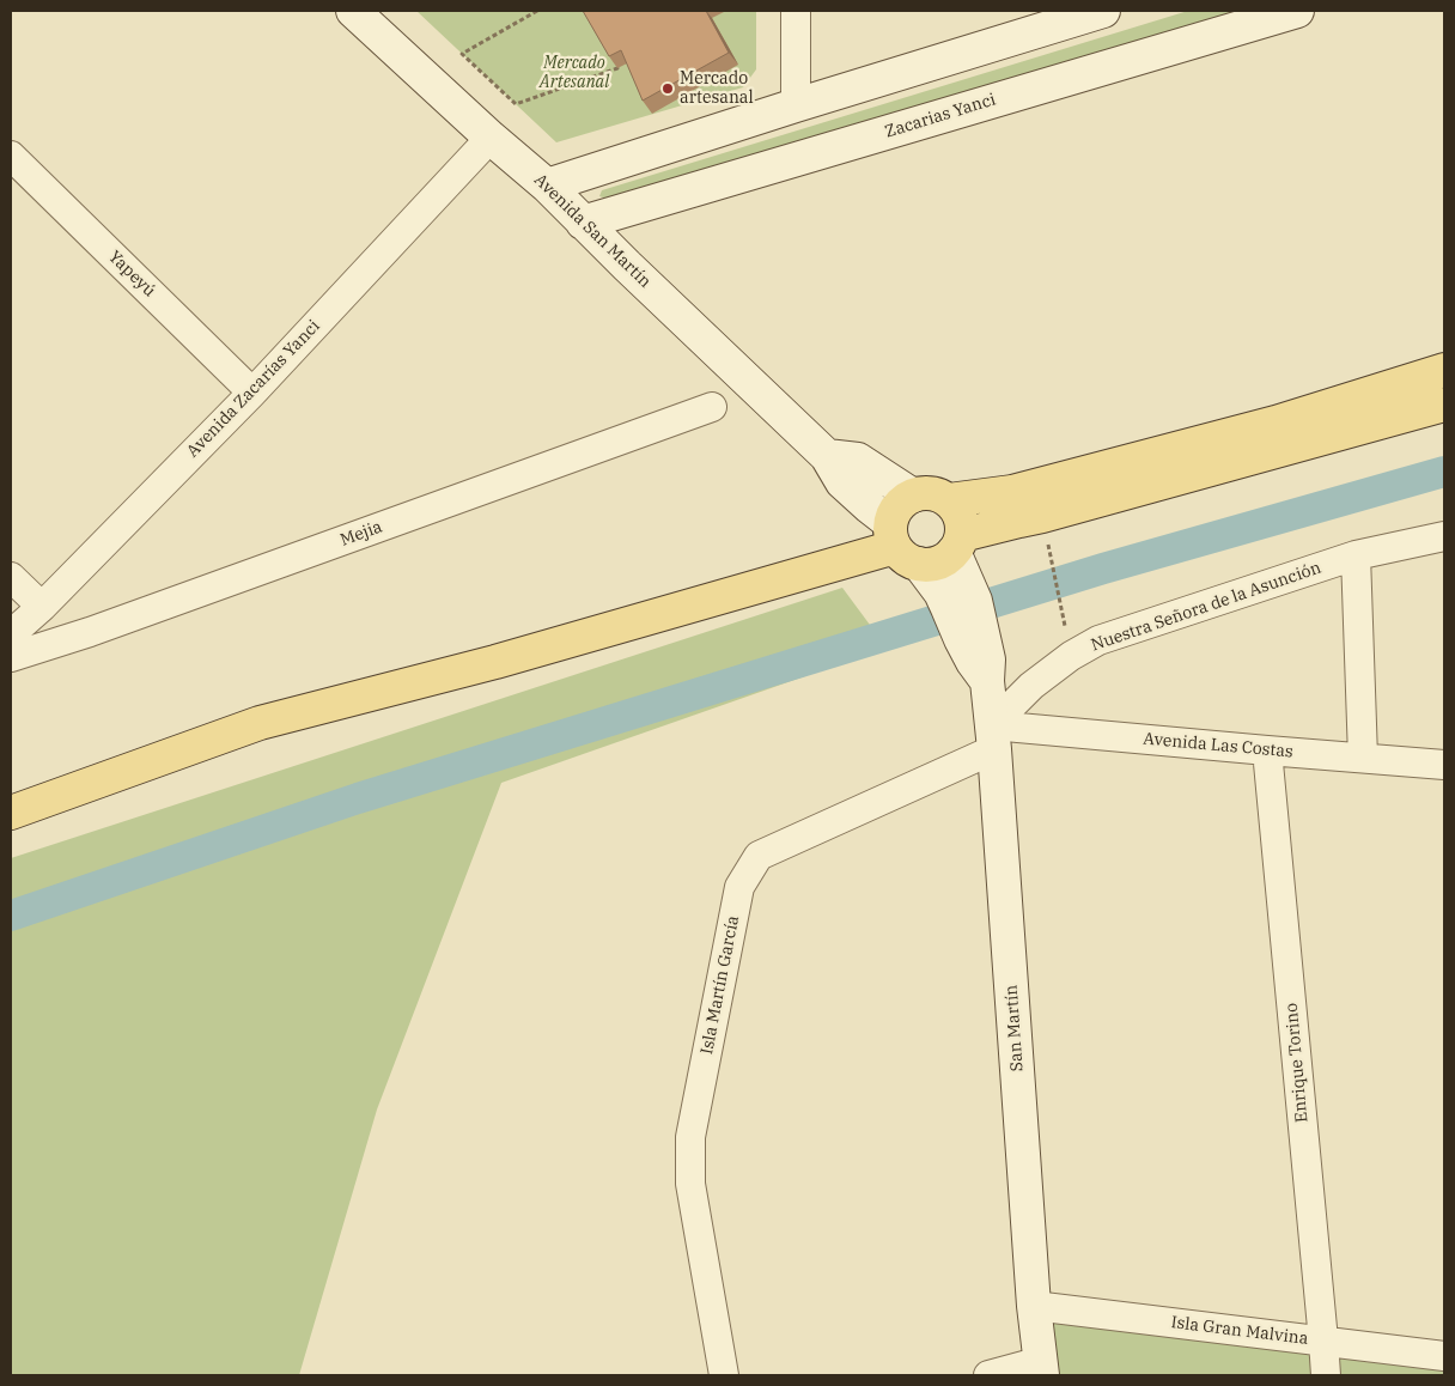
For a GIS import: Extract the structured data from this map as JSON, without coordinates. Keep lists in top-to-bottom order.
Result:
{
  "streets": {
    "main road": ["Zacarias Yanci", "Avenida San Martín", "San Martín"],
    "street": [
      "Yapeyú",
      "Avenida Zacarías Yanci",
      "Mejia",
      "Nuestra Señora de la Asunción",
      "Avenida Las Costas",
      "Isla Martín García",
      "Enrique Torino",
      "Isla Gran Malvina"
    ]
  },
  "crossings": [
    ["Zacarias Yanci", "Avenida San Martín"],
    ["Avenida San Martín", "Avenida Zacarías Yanci"],
    ["Avenida San Martín", "San Martín"],
    ["Yapeyú", "Avenida Zacarías Yanci"],
    ["Nuestra Señora de la Asunción", "Avenida Las Costas"],
    ["Nuestra Señora de la Asunción", "Isla Martín García"],
    ["Nuestra Señora de la Asunción", "San Martín"],
    ["Avenida Las Costas", "Isla Martín García"],
    ["Avenida Las Costas", "San Martín"],
    ["Avenida Las Costas", "Enrique Torino"],
    ["Isla Martín García", "San Martín"],
    ["San Martín", "Isla Gran Malvina"],
    ["Enrique Torino", "Isla Gran Malvina"]
  ],
  "parks": ["Mercado Artesanal"],
  "places": ["Mercado artesanal"]
}
